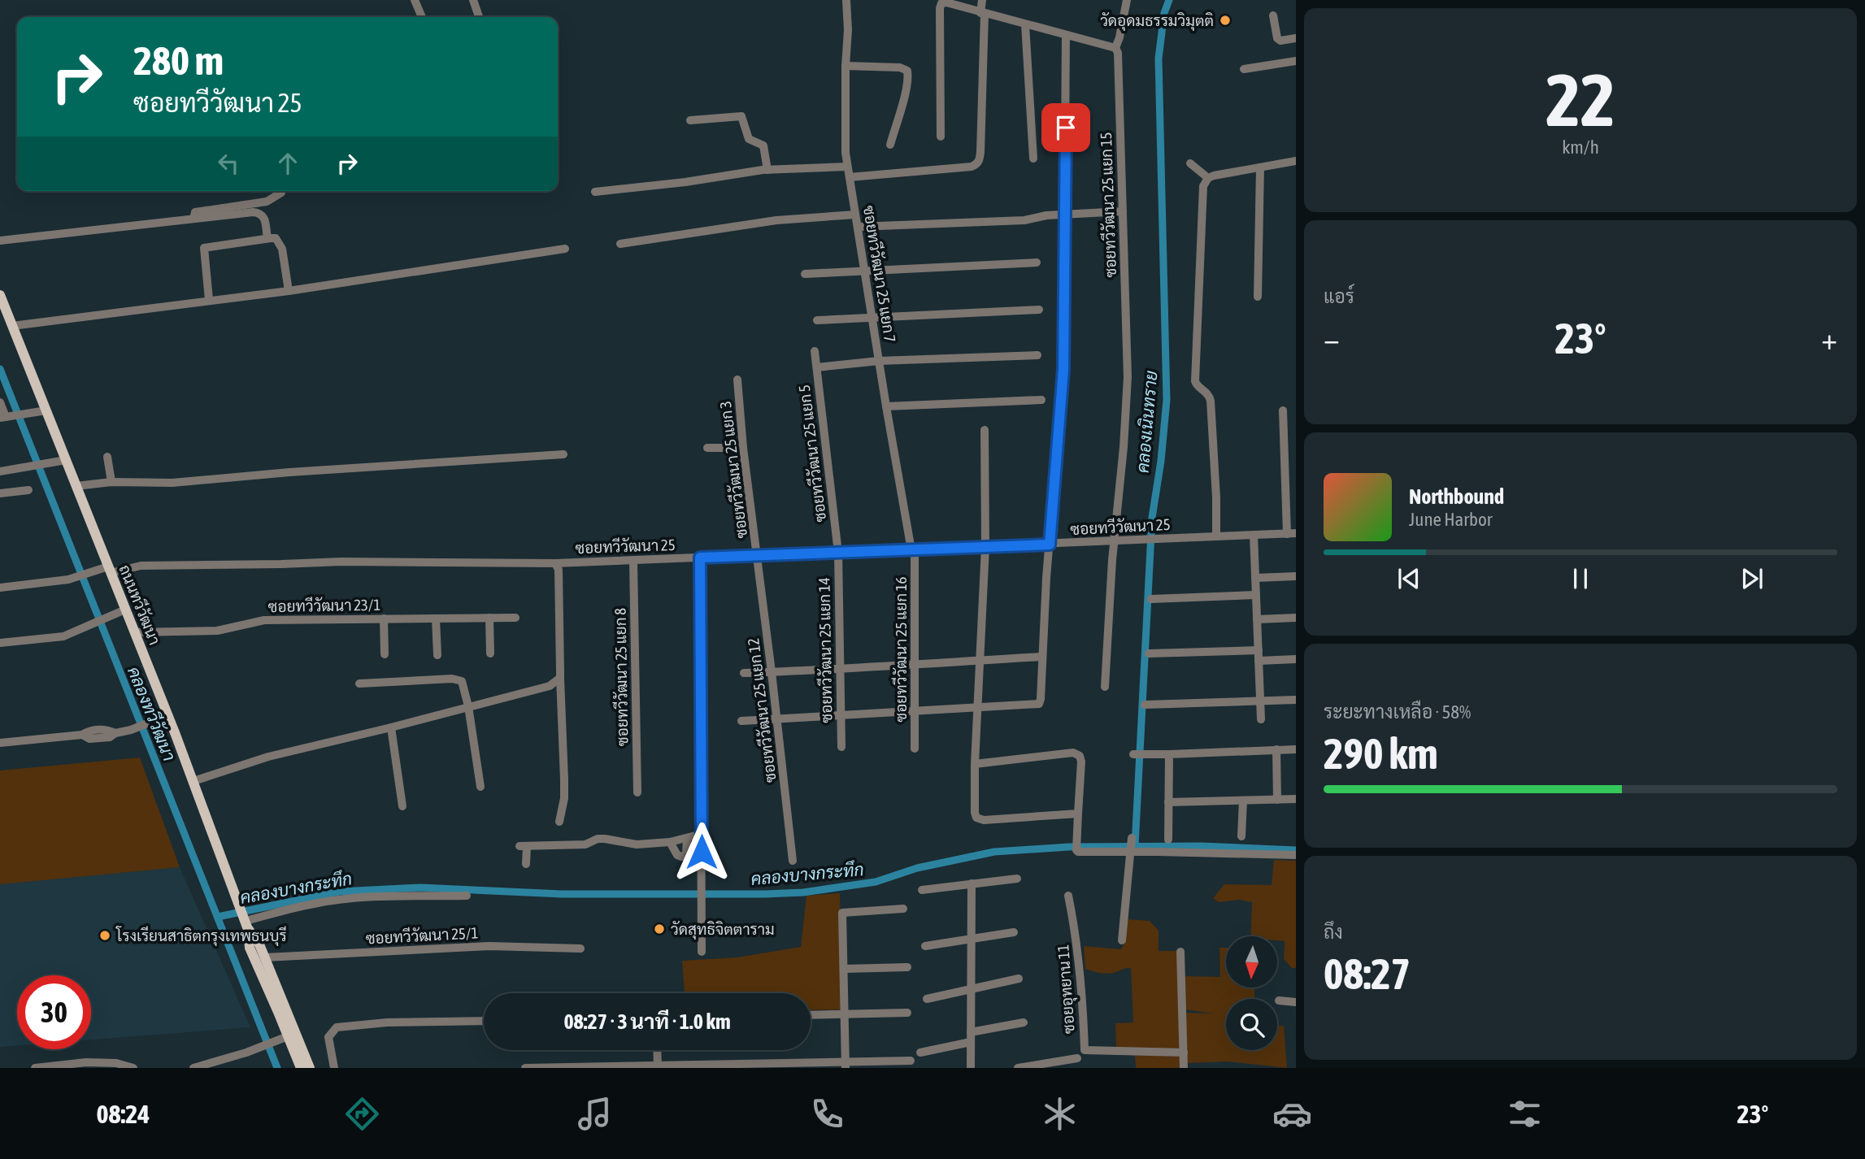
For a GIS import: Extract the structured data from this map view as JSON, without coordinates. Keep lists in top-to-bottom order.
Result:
{
  "streets": {
    "main road": ["ถนนทวีวัฒนา"],
    "street": [
      "ซอยทวีวัฒนา 25 แยก 15",
      "ซอยทวีวัฒนา 25 แยก 7",
      "ซอยทวีวัฒนา 25 แยก 5",
      "ซอยทวีวัฒนา 25 แยก 3",
      "ซอยทวีวัฒนา 25",
      "ซอยทวีวัฒนา 23/1",
      "ซอยทวีวัฒนา 25 แยก 16",
      "ซอยทวีวัฒนา 25 แยก 14",
      "ซอยทวีวัฒนา 25 แยก 8",
      "ซอยทวีวัฒนา 25 แยก 12",
      "ซอยทวีวัฒนา 25/1",
      "ซอยอุทยาน 11"
    ]
  },
  "crossings": [
    ["ซอยทวีวัฒนา 25 แยก 15", "ซอยทวีวัฒนา 25"],
    ["ซอยทวีวัฒนา 25 แยก 7", "ซอยทวีวัฒนา 25"],
    ["ซอยทวีวัฒนา 25 แยก 7", "ซอยทวีวัฒนา 25 แยก 16"],
    ["ซอยทวีวัฒนา 25 แยก 5", "ซอยทวีวัฒนา 25"],
    ["ซอยทวีวัฒนา 25 แยก 5", "ซอยทวีวัฒนา 25 แยก 14"],
    ["ซอยทวีวัฒนา 25 แยก 3", "ซอยทวีวัฒนา 25"],
    ["ซอยทวีวัฒนา 25 แยก 3", "ซอยทวีวัฒนา 25 แยก 12"],
    ["ซอยทวีวัฒนา 25", "ซอยทวีวัฒนา 25 แยก 16"],
    ["ซอยทวีวัฒนา 25", "ซอยทวีวัฒนา 25 แยก 14"],
    ["ซอยทวีวัฒนา 25", "ซอยทวีวัฒนา 25 แยก 8"],
    ["ซอยทวีวัฒนา 25", "ซอยทวีวัฒนา 25 แยก 12"],
    ["ถนนทวีวัฒนา", "ซอยทวีวัฒนา 23/1"],
    ["ถนนทวีวัฒนา", "ซอยทวีวัฒนา 25/1"]
  ],
  "water": ["คลองเนินทราย", "คลองทวีวัฒนา", "คลองบางกระทึก"],
  "places": ["วัดอุดมธรรมวิมุตติ", "วัดสุทธิจิตตาราม", "โรงเรียนสาธิตกรุงเทพธนบุรี"],
  "north": "bottom",
  "page": {
    "tile": [
      ["22", "km/h"],
      "แอร์",
      ["ระยะทางเหลือ · 58%", "290 km"],
      ["ถึง", "08:27"]
    ],
    "turn": ["280 m", "ซอยทวีวัฒนา 25"],
    "heat": ["−", "23°", "+"],
    "song": ["Northbound", "June Harbor"],
    "limit": "30",
    "trip": "08:27 · 3 นาที · 1.0 km",
    "tabs": ["08:24", "23°"]
  }
}
